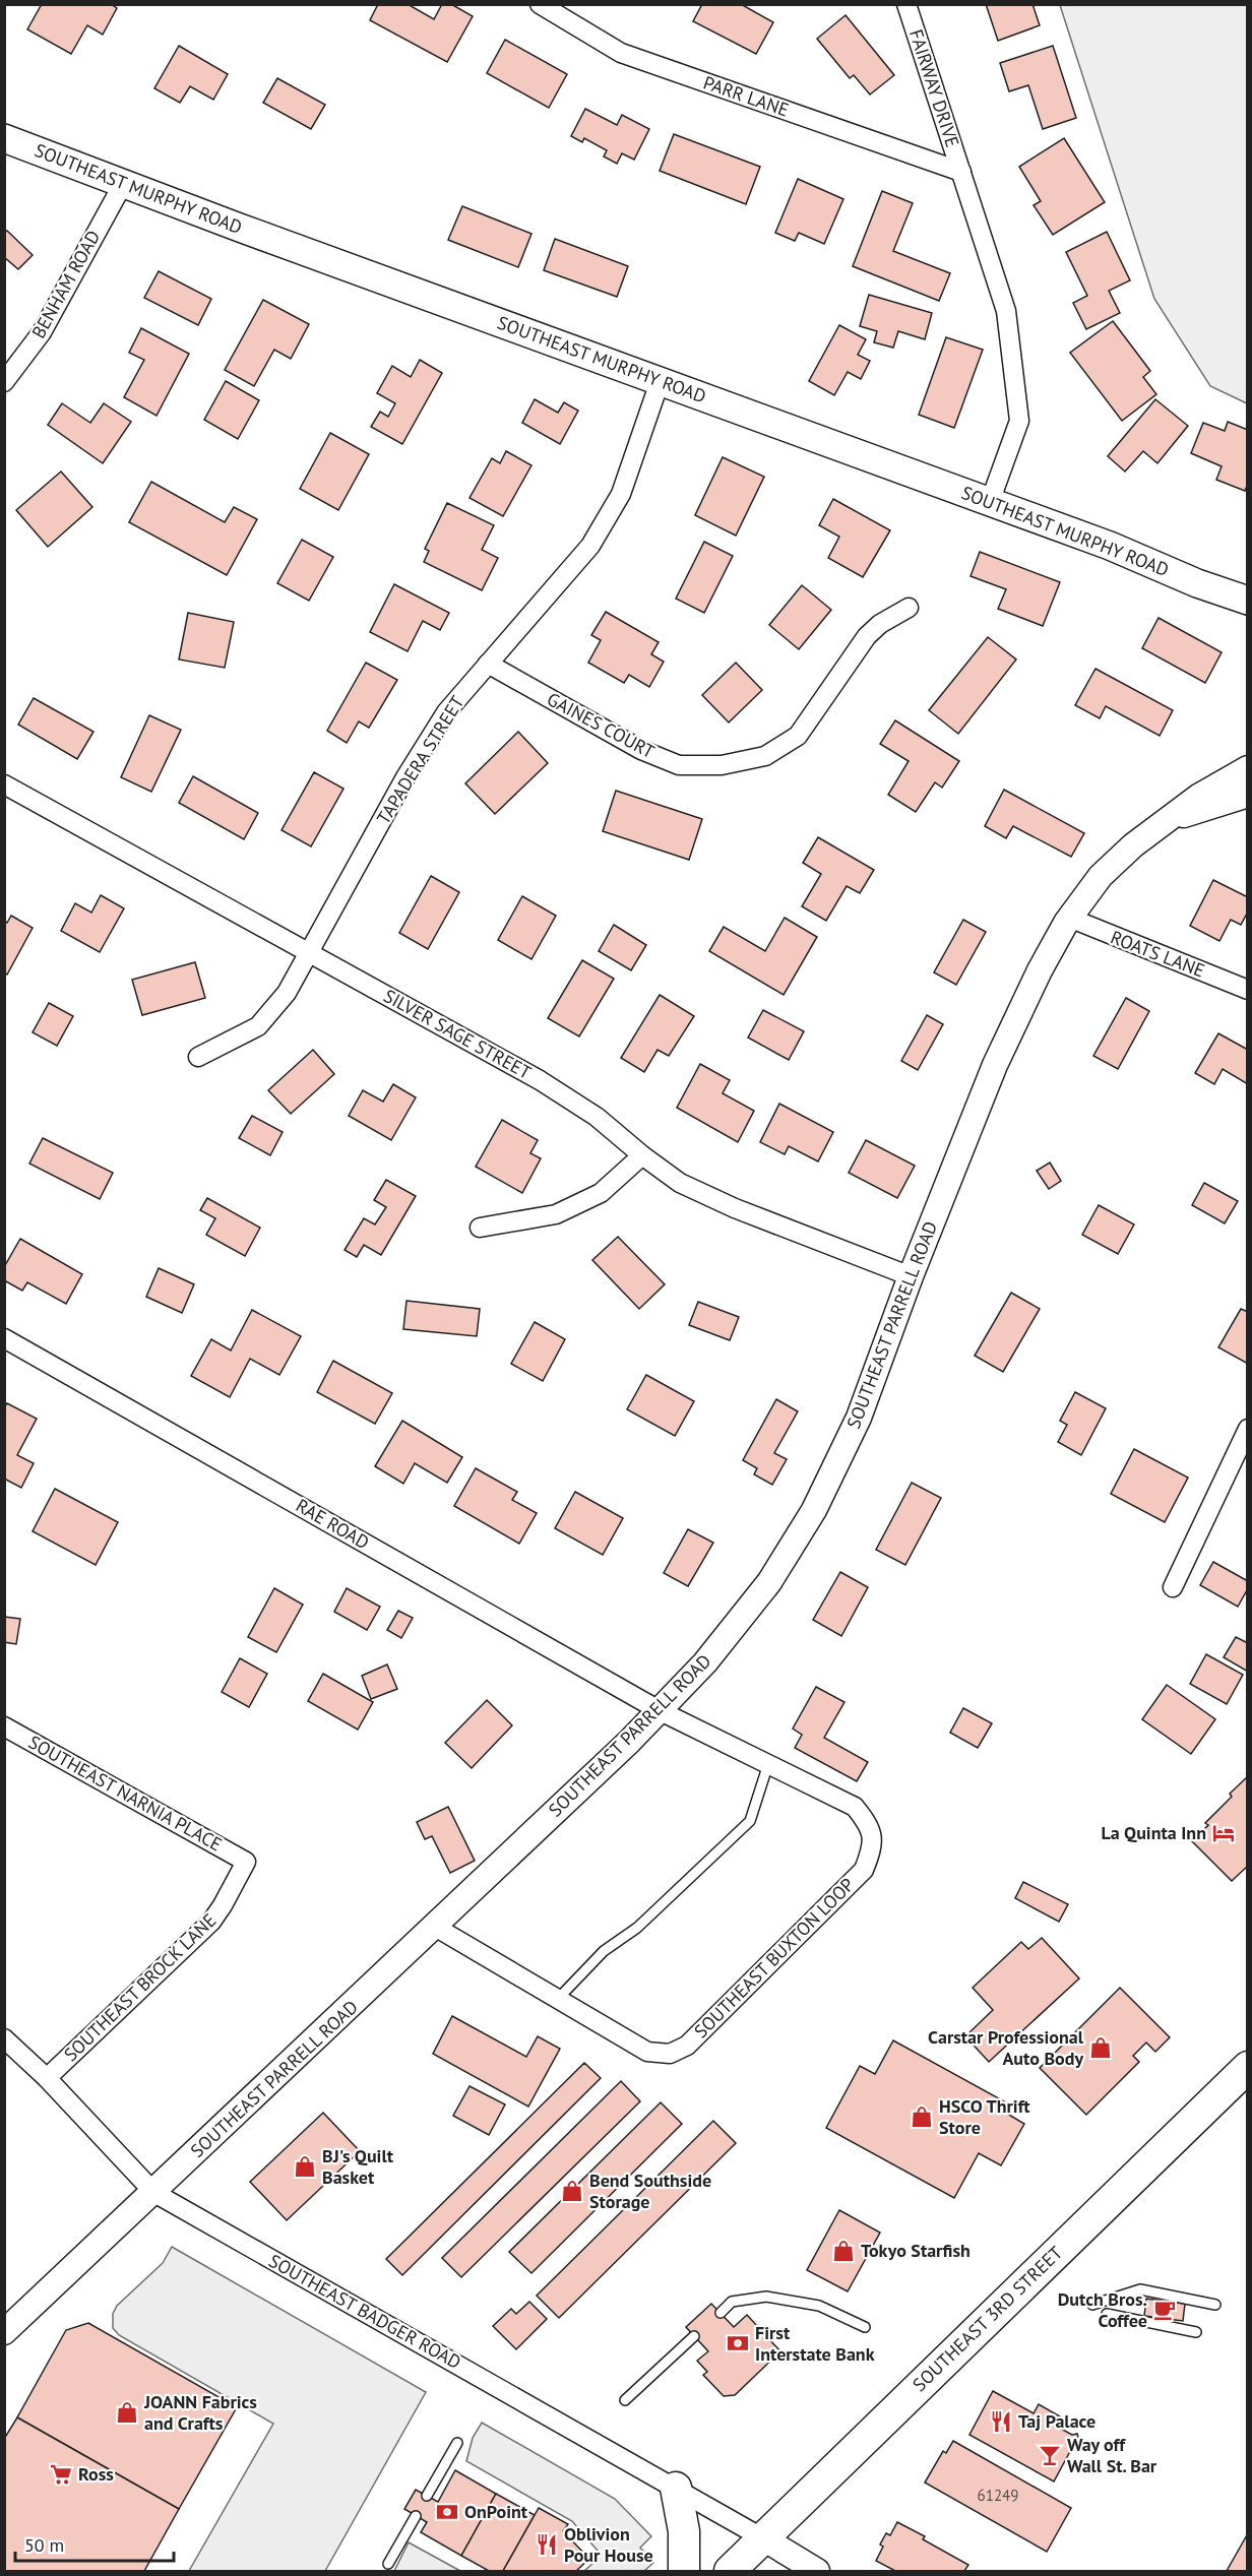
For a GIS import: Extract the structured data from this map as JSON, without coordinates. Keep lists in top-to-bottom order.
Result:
{
  "streets": {
    "main road": ["SOUTHEAST MURPHY ROAD", "SOUTHEAST 3RD STREET"],
    "street": [
      "FAIRWAY DRIVE",
      "PARR LANE",
      "BENHAM ROAD",
      "GAINES COURT",
      "TAPADERA STREET",
      "ROATS LANE",
      "SILVER SAGE STREET",
      "SOUTHEAST PARRELL ROAD",
      "RAE ROAD",
      "SOUTHEAST NARNIA PLACE",
      "SOUTHEAST BUXTON LOOP",
      "SOUTHEAST BROCK LANE",
      "SOUTHEAST BADGER ROAD"
    ]
  },
  "crossings": [
    ["FAIRWAY DRIVE", "PARR LANE"],
    ["FAIRWAY DRIVE", "SOUTHEAST MURPHY ROAD"],
    ["SOUTHEAST MURPHY ROAD", "BENHAM ROAD"],
    ["SOUTHEAST MURPHY ROAD", "TAPADERA STREET"],
    ["GAINES COURT", "TAPADERA STREET"],
    ["TAPADERA STREET", "SILVER SAGE STREET"],
    ["ROATS LANE", "SOUTHEAST PARRELL ROAD"],
    ["SILVER SAGE STREET", "SOUTHEAST PARRELL ROAD"],
    ["SOUTHEAST PARRELL ROAD", "RAE ROAD"],
    ["SOUTHEAST PARRELL ROAD", "SOUTHEAST BUXTON LOOP"],
    ["SOUTHEAST PARRELL ROAD", "SOUTHEAST BADGER ROAD"],
    ["RAE ROAD", "SOUTHEAST BUXTON LOOP"],
    ["SOUTHEAST NARNIA PLACE", "SOUTHEAST BROCK LANE"],
    ["SOUTHEAST BROCK LANE", "SOUTHEAST BADGER ROAD"],
    ["SOUTHEAST BADGER ROAD", "SOUTHEAST 3RD STREET"]
  ],
  "places": {
    "hotel": ["La Quinta Inn"],
    "shop": [
      "Carstar Professional Auto Body",
      "HSCO Thrift Store",
      "BJ's Quilt Basket",
      "Bend Southside Storage",
      "Tokyo Starfish",
      "JOANN Fabrics and Crafts"
    ],
    "cafe": ["Dutch Bros. Coffee"],
    "bank": ["First Interstate Bank", "OnPoint"],
    "restaurant": ["Taj Palace", "Oblivion Pour House"],
    "bar": ["Way off Wall St. Bar"],
    "supermarket": ["Ross"]
  },
  "house_numbers": ["61249"],
  "scale_bar": "50 m"
}
